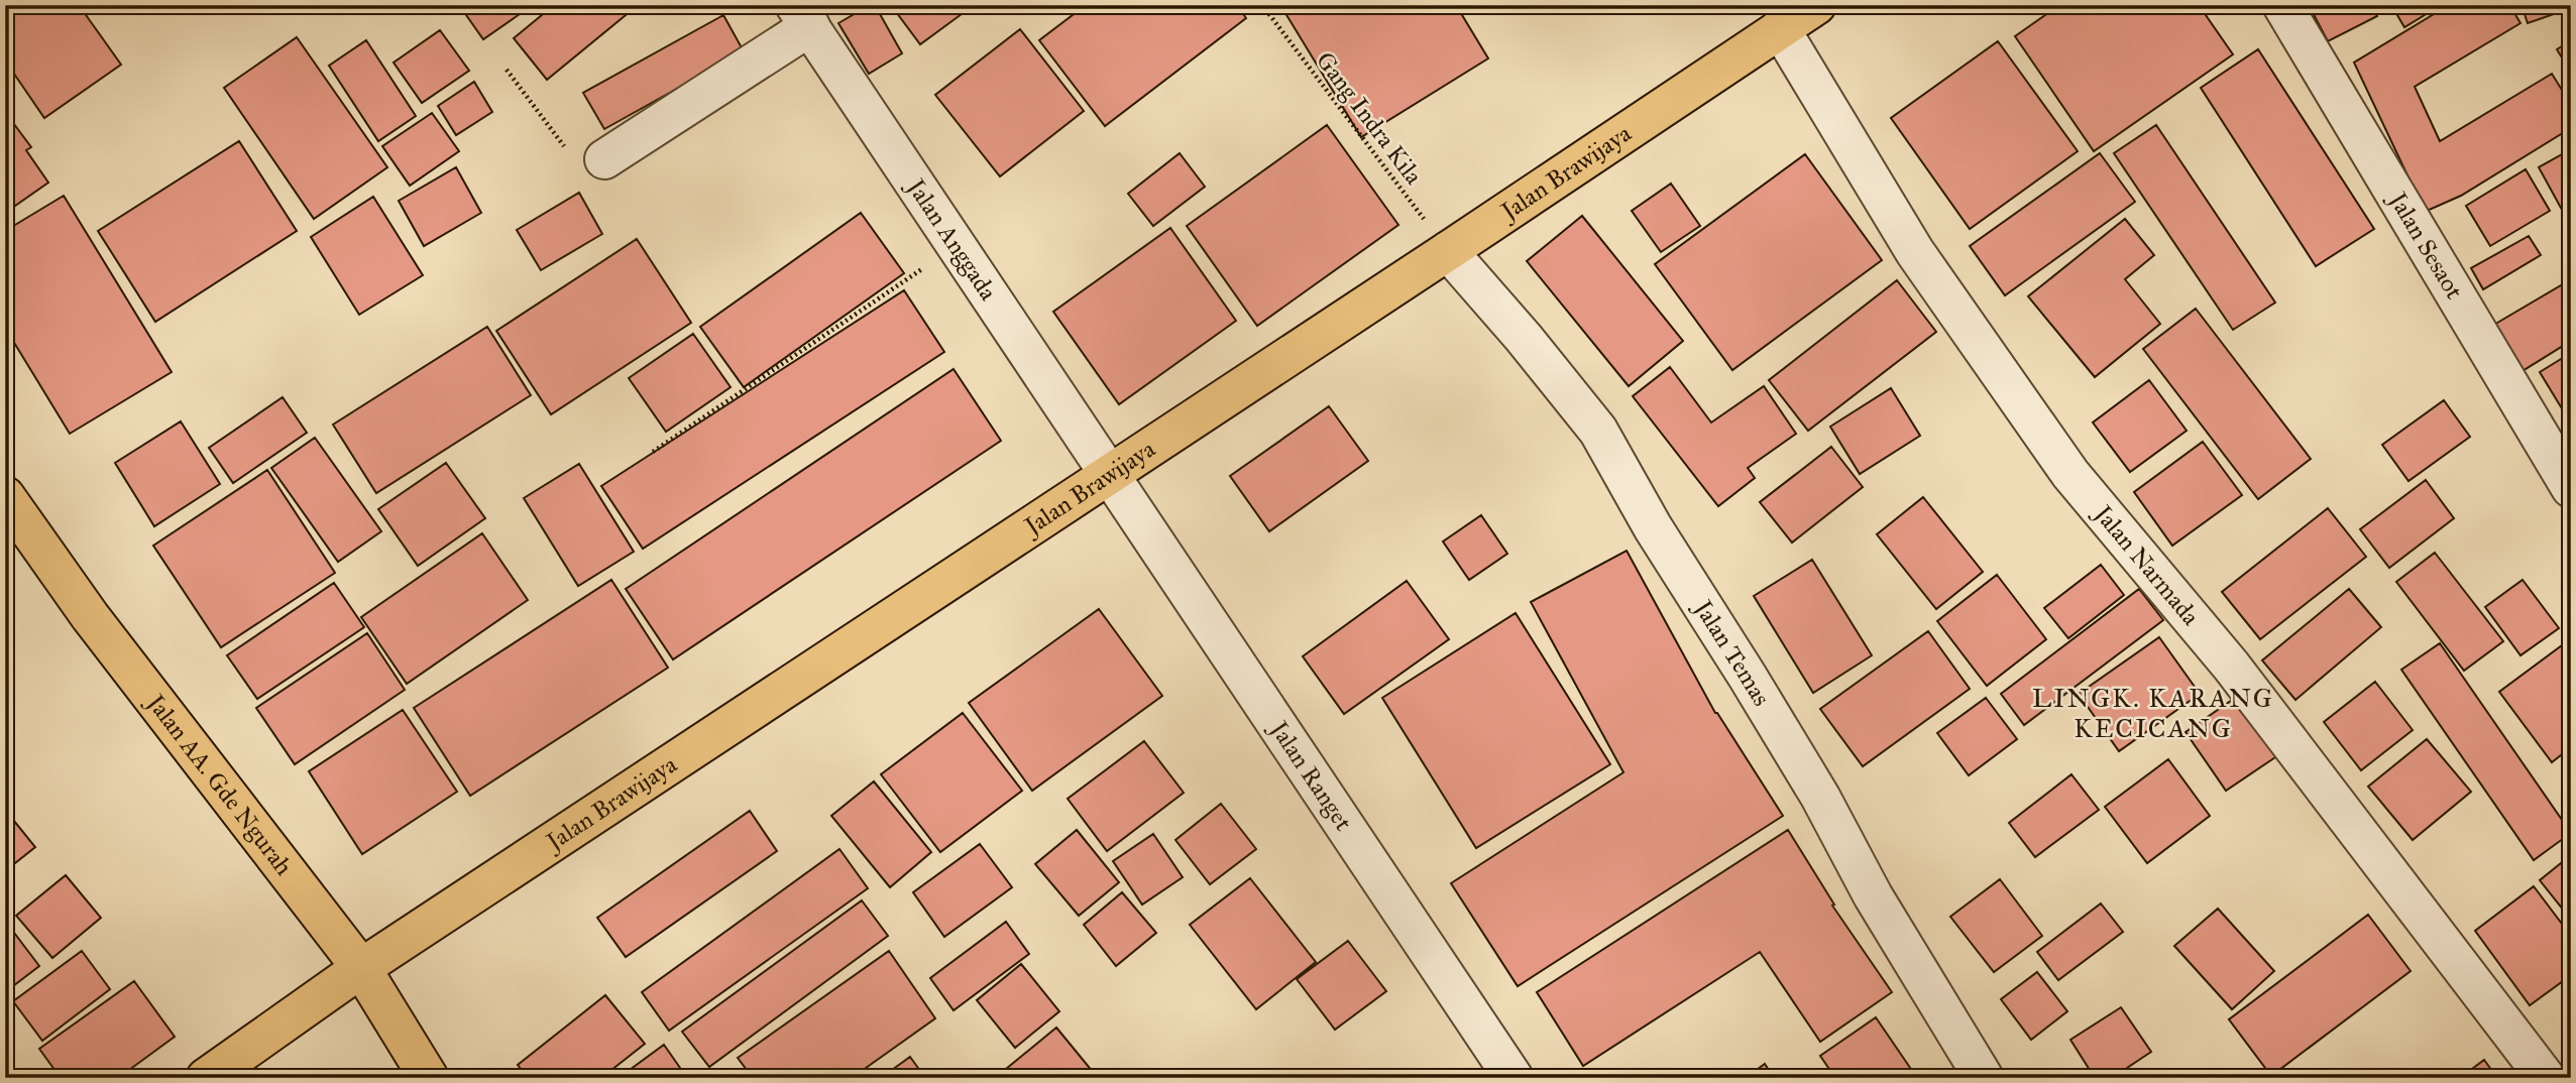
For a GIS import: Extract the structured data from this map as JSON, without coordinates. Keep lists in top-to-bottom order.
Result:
{
  "streets": {
    "main road": ["Jalan Brawijaya", "Jalan AA. Gde Ngurah"],
    "street": [
      "Jalan Anggada",
      "Jalan Sesaot",
      "Jalan Narmada",
      "Jalan Temas",
      "Jalan Ranget"
    ],
    "path": ["Gang Indra Kila"]
  },
  "crossings": [
    ["Gang Indra Kila", "Jalan Brawijaya"],
    ["Gang Indra Kila", "Jalan Temas"],
    ["Jalan Brawijaya", "Jalan Anggada"],
    ["Jalan Brawijaya", "Jalan Narmada"],
    ["Jalan Brawijaya", "Jalan Temas"],
    ["Jalan Brawijaya", "Jalan Ranget"],
    ["Jalan Brawijaya", "Jalan AA. Gde Ngurah"],
    ["Jalan Anggada", "Jalan Ranget"]
  ],
  "districts": ["LINGK. KARANG KECICANG"]
}
